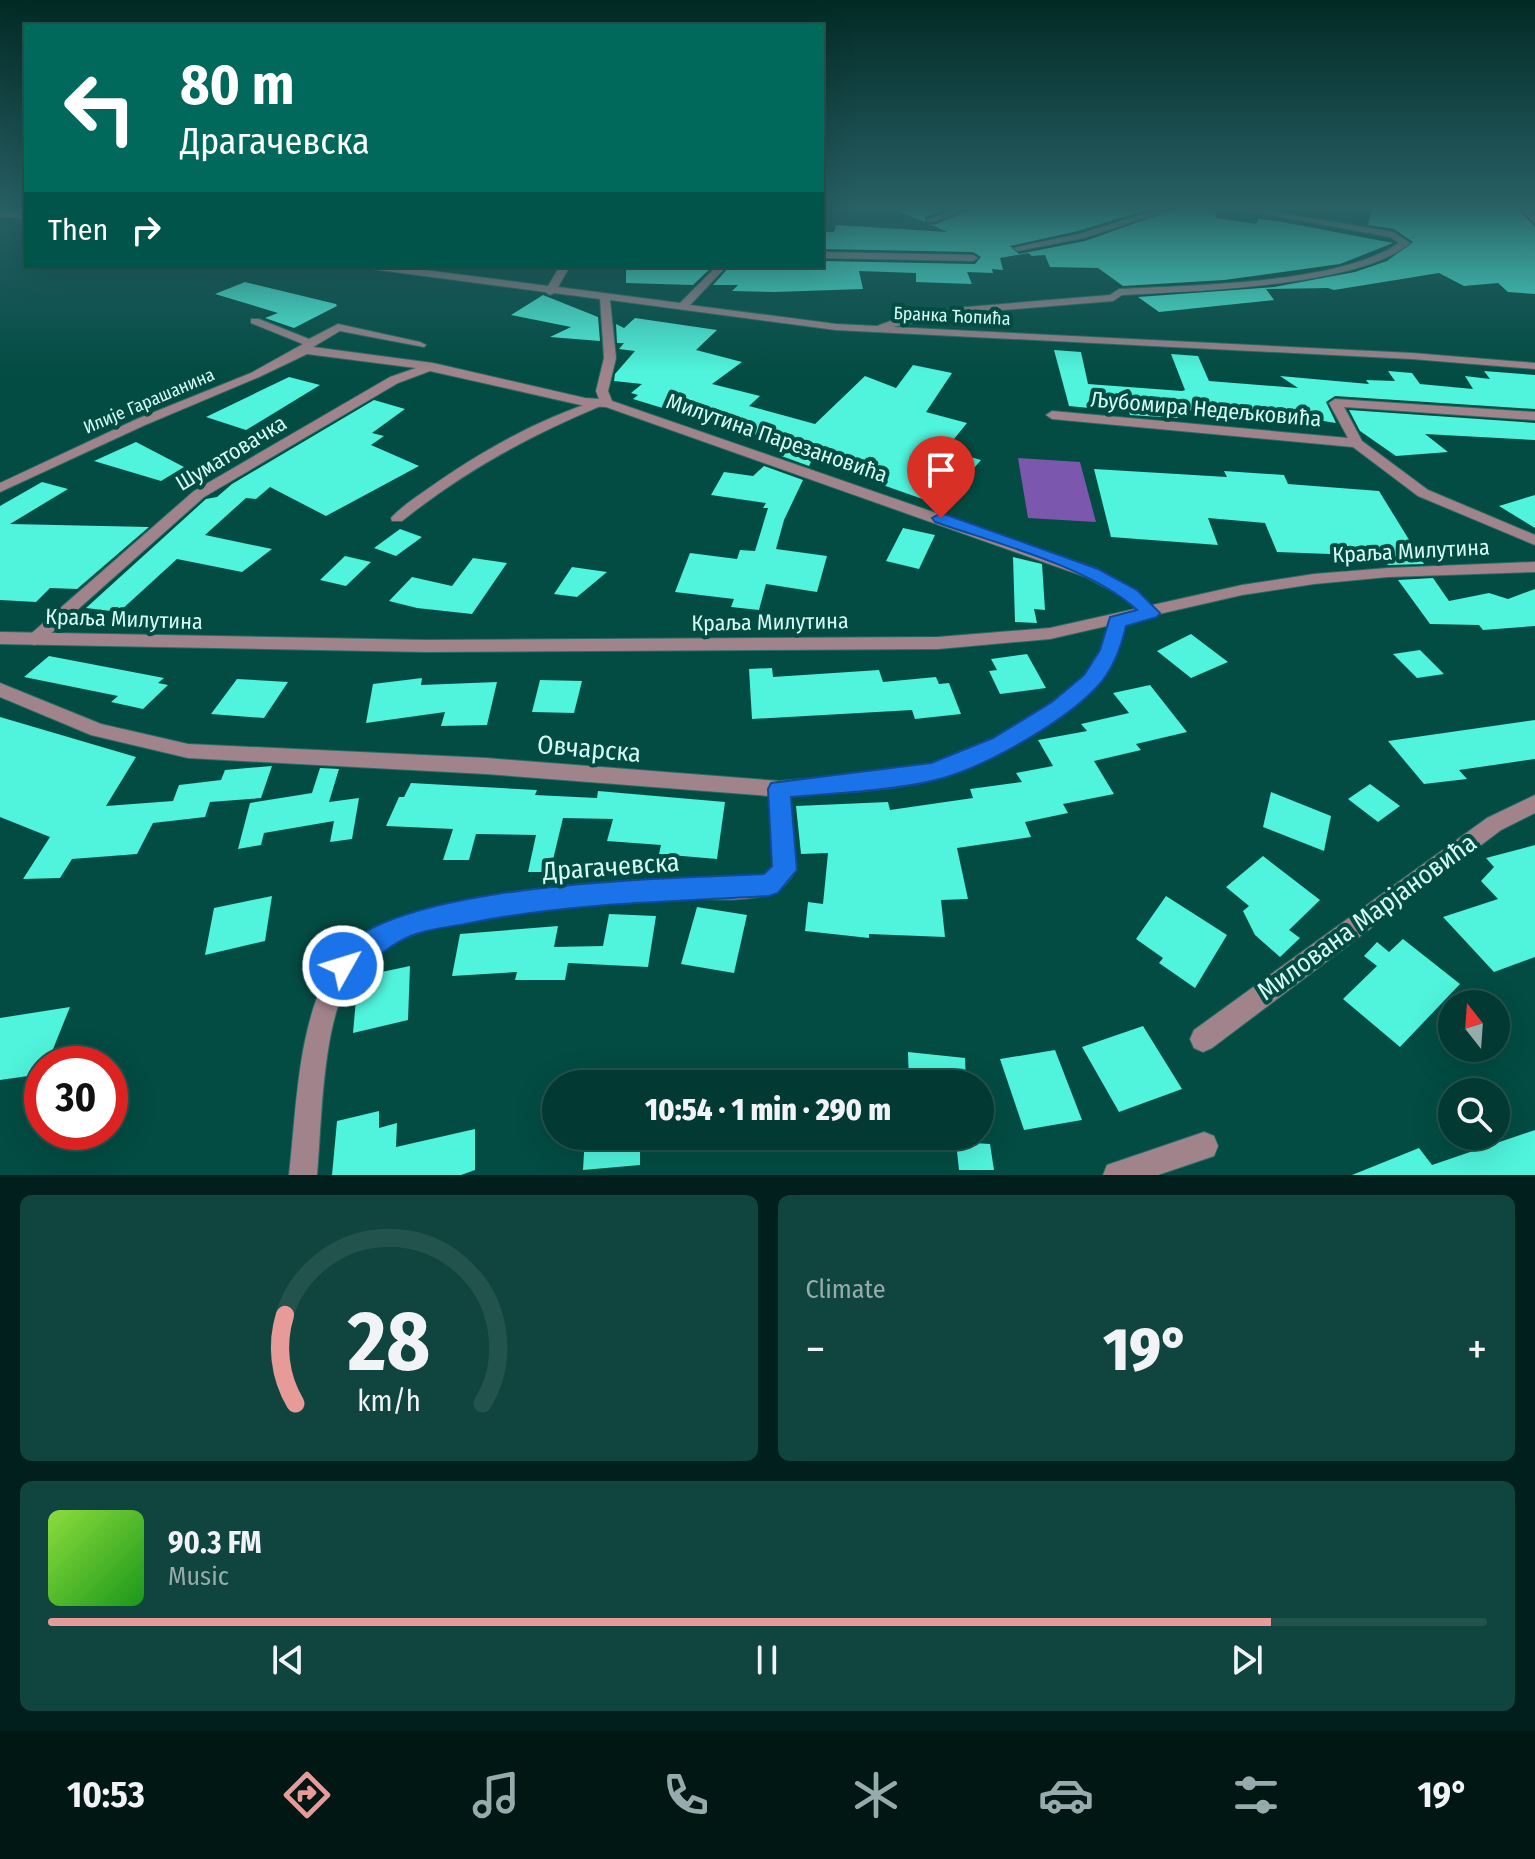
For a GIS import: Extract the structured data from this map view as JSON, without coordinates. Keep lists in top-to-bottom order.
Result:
{
  "streets": {
    "street": [
      "Бранка Ћопића",
      "Илије Гарашанина",
      "Љубомира Недељковића",
      "Милутина Парезановића",
      "Шуматовачка",
      "Краља Милутина",
      "Овчарска",
      "Драгачевска",
      "Милована Марјановића"
    ]
  },
  "crossings": [
    ["Илије Гарашанина", "Милутина Парезановића"],
    ["Милутина Парезановића", "Шуматовачка"],
    ["Милутина Парезановића", "Краља Милутина"],
    ["Шуматовачка", "Краља Милутина"],
    ["Краља Милутина", "Овчарска"],
    ["Овчарска", "Драгачевска"]
  ],
  "north": "top",
  "page": {
    "turn": ["80 m", "Драгачевска"],
    "then": "Then",
    "limit": "30",
    "trip": "10:54 · 1 min · 290 m",
    "tile": "Climate",
    "heat": ["−", "19°", "+"],
    "song": ["90.3 FM", "Music"],
    "tabs": ["10:53", "19°"],
    "gauge": ["28", "km/h"]
  }
}
